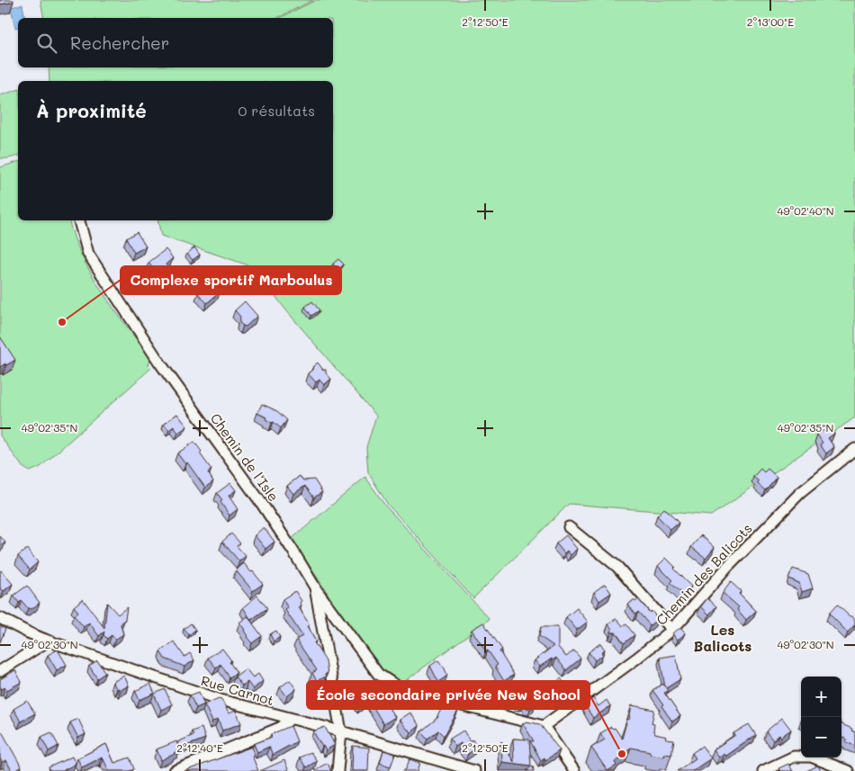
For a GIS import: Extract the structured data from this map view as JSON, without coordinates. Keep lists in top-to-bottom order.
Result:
{
  "streets": {
    "street": ["Chemin de l’Isle", "Chemin des Balicots", "Rue Carnot"]
  },
  "crossings": [
    ["Chemin de l’Isle", "Rue Carnot"]
  ],
  "districts": ["Les Balicots"],
  "places": ["Complexe sportif Marboulus", "École secondaire privée New School"],
  "page": {
    "search": "Rechercher",
    "heading": ["À proximité", "0 résultats"],
    "map_buttons": ["+", "−"]
  },
  "coordinates": [
    "2°12'50\"E",
    "2°13'00\"E",
    "49°02'40\"N",
    "49°02'35\"N",
    "49°02'30\"N",
    "2°12'40\"E"
  ]
}
